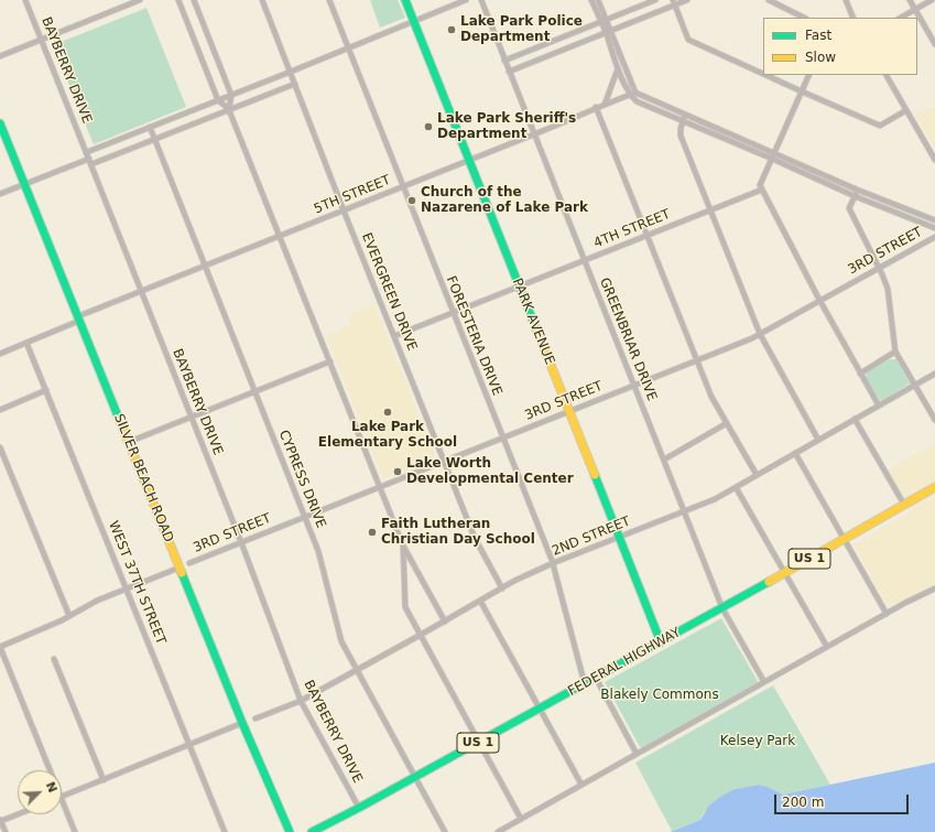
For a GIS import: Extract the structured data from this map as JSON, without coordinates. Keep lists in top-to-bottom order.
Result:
{
  "streets": {
    "street": [
      "BAYBERRY DRIVE",
      "5TH STREET",
      "4TH STREET",
      "3RD STREET",
      "EVERGREEN DRIVE",
      "PARK AVENUE",
      "FORESTERIA DRIVE",
      "GREENBRIAR DRIVE",
      "SILVER BEACH ROAD",
      "CYPRESS DRIVE",
      "2ND STREET",
      "US 1",
      "WEST 37TH STREET",
      "FEDERAL HIGHWAY"
    ]
  },
  "crossings": [
    ["BAYBERRY DRIVE", "5TH STREET"],
    ["BAYBERRY DRIVE", "3RD STREET"],
    ["BAYBERRY DRIVE", "2ND STREET"],
    ["BAYBERRY DRIVE", "FEDERAL HIGHWAY"],
    ["5TH STREET", "EVERGREEN DRIVE"],
    ["5TH STREET", "PARK AVENUE"],
    ["5TH STREET", "FORESTERIA DRIVE"],
    ["5TH STREET", "GREENBRIAR DRIVE"],
    ["5TH STREET", "SILVER BEACH ROAD"],
    ["5TH STREET", "CYPRESS DRIVE"],
    ["5TH STREET", "WEST 37TH STREET"],
    ["4TH STREET", "EVERGREEN DRIVE"],
    ["4TH STREET", "PARK AVENUE"],
    ["4TH STREET", "FORESTERIA DRIVE"],
    ["4TH STREET", "GREENBRIAR DRIVE"],
    ["3RD STREET", "EVERGREEN DRIVE"],
    ["3RD STREET", "PARK AVENUE"],
    ["3RD STREET", "FORESTERIA DRIVE"],
    ["3RD STREET", "GREENBRIAR DRIVE"],
    ["3RD STREET", "CYPRESS DRIVE"],
    ["EVERGREEN DRIVE", "2ND STREET"],
    ["PARK AVENUE", "2ND STREET"],
    ["PARK AVENUE", "FEDERAL HIGHWAY"],
    ["FORESTERIA DRIVE", "2ND STREET"],
    ["FORESTERIA DRIVE", "FEDERAL HIGHWAY"],
    ["GREENBRIAR DRIVE", "2ND STREET"],
    ["GREENBRIAR DRIVE", "FEDERAL HIGHWAY"],
    ["CYPRESS DRIVE", "2ND STREET"],
    ["CYPRESS DRIVE", "FEDERAL HIGHWAY"]
  ],
  "parks": ["Blakely Commons", "Kelsey Park"],
  "places": [
    "Lake Park Police Department",
    "Lake Park Sheriff's Department",
    "Church of the Nazarene of Lake Park",
    "Lake Park Elementary School",
    "Lake Worth Developmental Center",
    "Faith Lutheran Christian Day School"
  ],
  "legend": ["Fast", "Slow"],
  "scale_bar": "200 m",
  "north": "top right"
}
